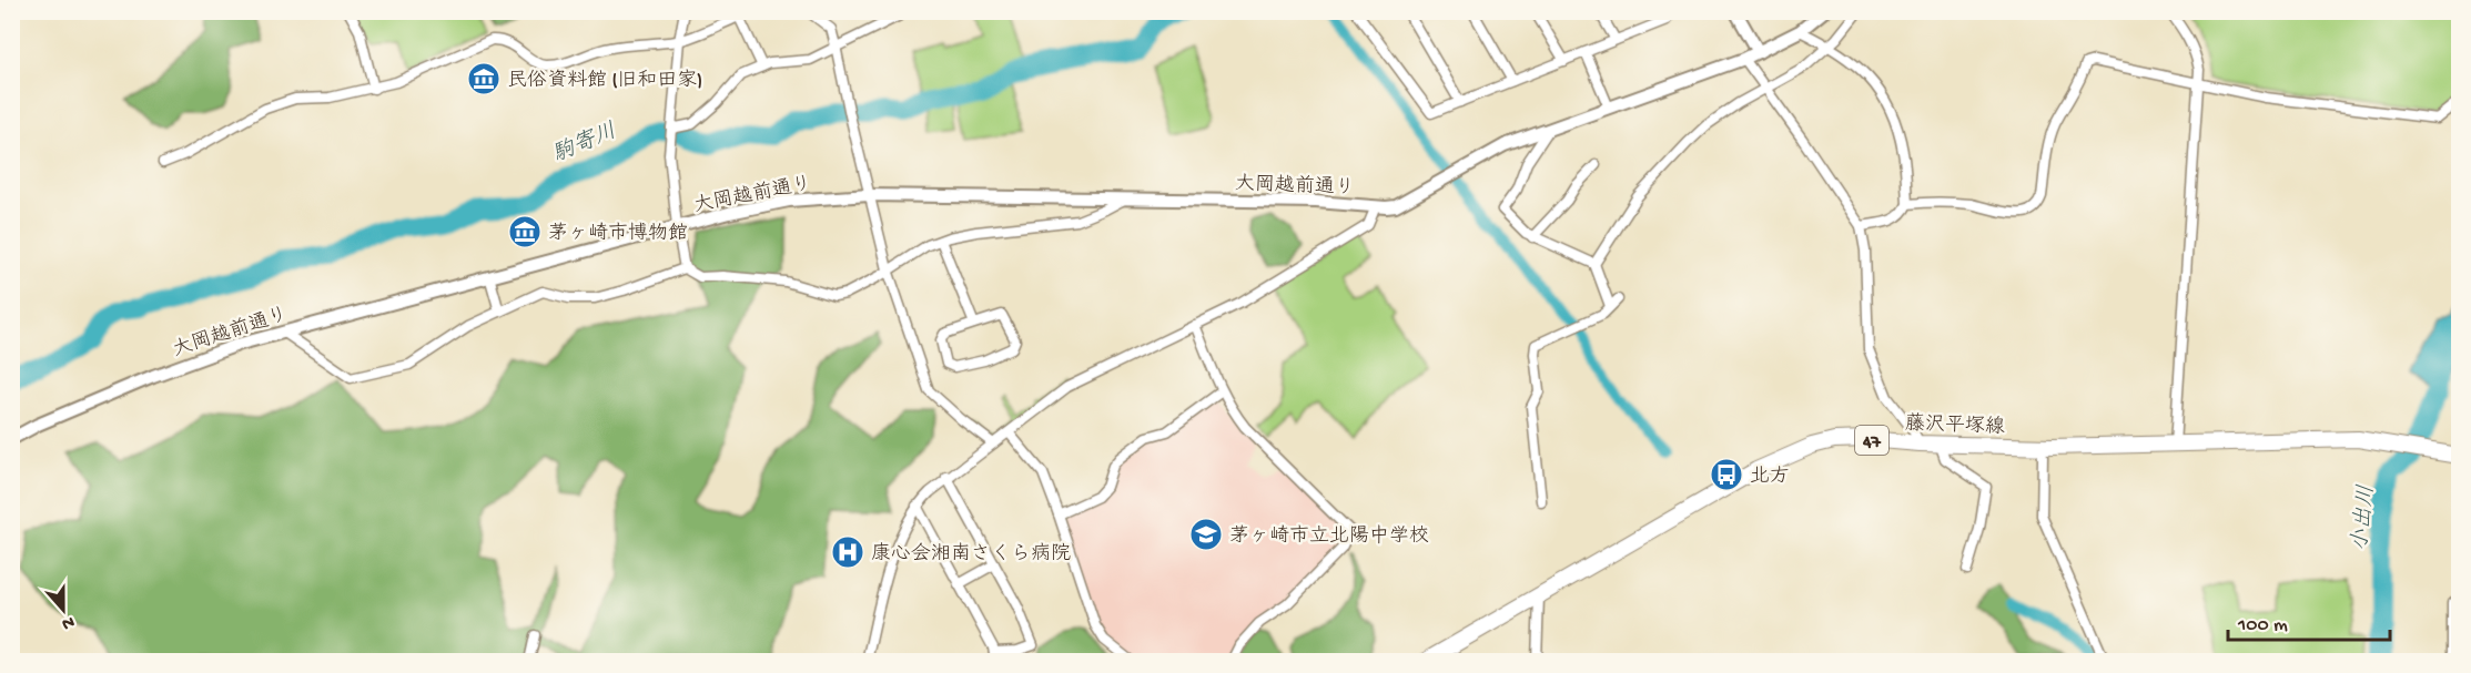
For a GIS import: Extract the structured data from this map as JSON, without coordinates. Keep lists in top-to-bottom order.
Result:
{
  "streets": {
    "main road": ["藤沢平塚線", "47"],
    "street": ["大岡越前通り"]
  },
  "water": ["駒寄川", "小出川"],
  "places": {
    "museum": ["民俗資料館 (旧和田家)", "茅ヶ崎市博物館"],
    "bus stop": ["北方"],
    "school or university": ["茅ヶ崎市立北陽中学校"],
    "hospital": ["康心会湘南さくら病院"]
  },
  "scale_bar": "100 m",
  "north": "bottom"
}
